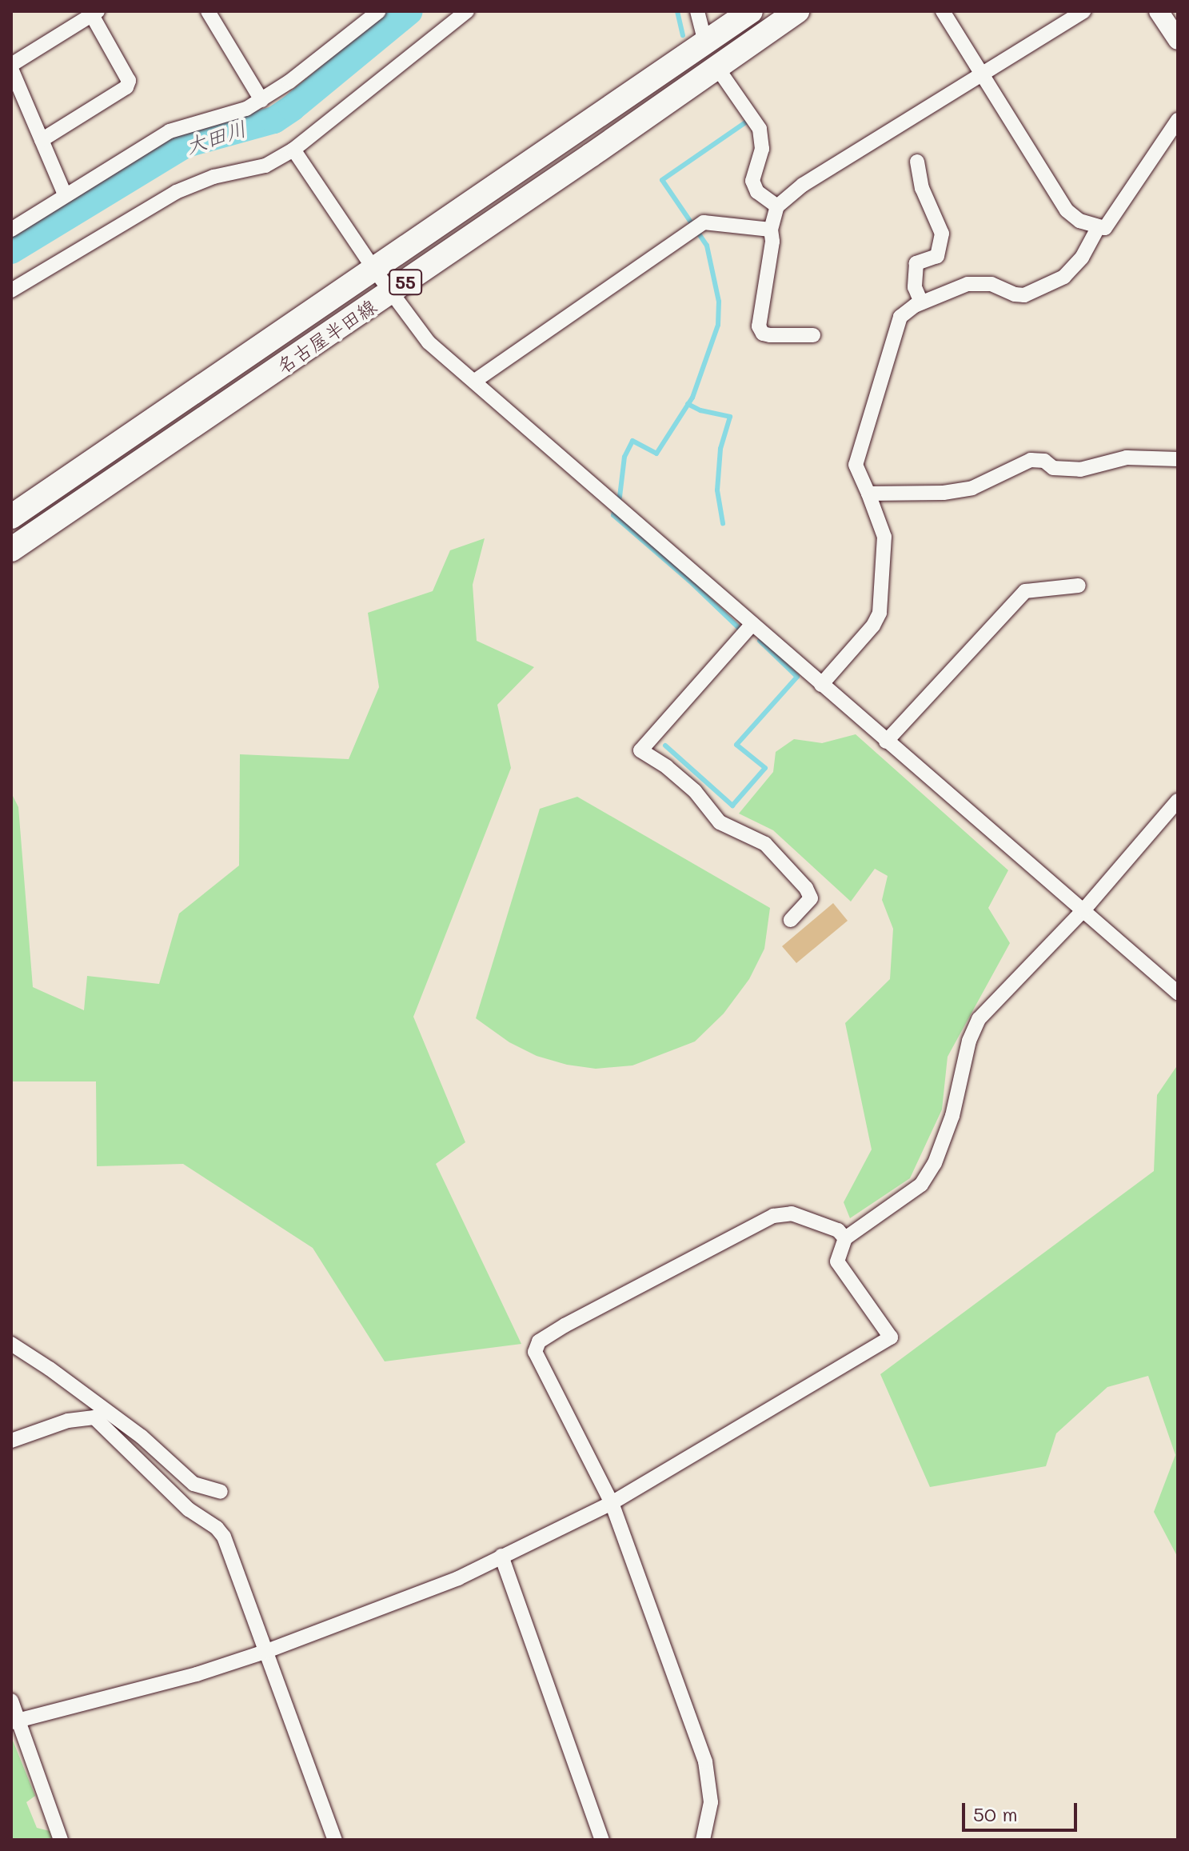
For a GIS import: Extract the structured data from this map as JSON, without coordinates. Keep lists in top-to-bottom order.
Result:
{
  "streets": {
    "main road": ["55", "名古屋半田線"]
  },
  "water": ["大田川"],
  "scale_bar": "50 m"
}
